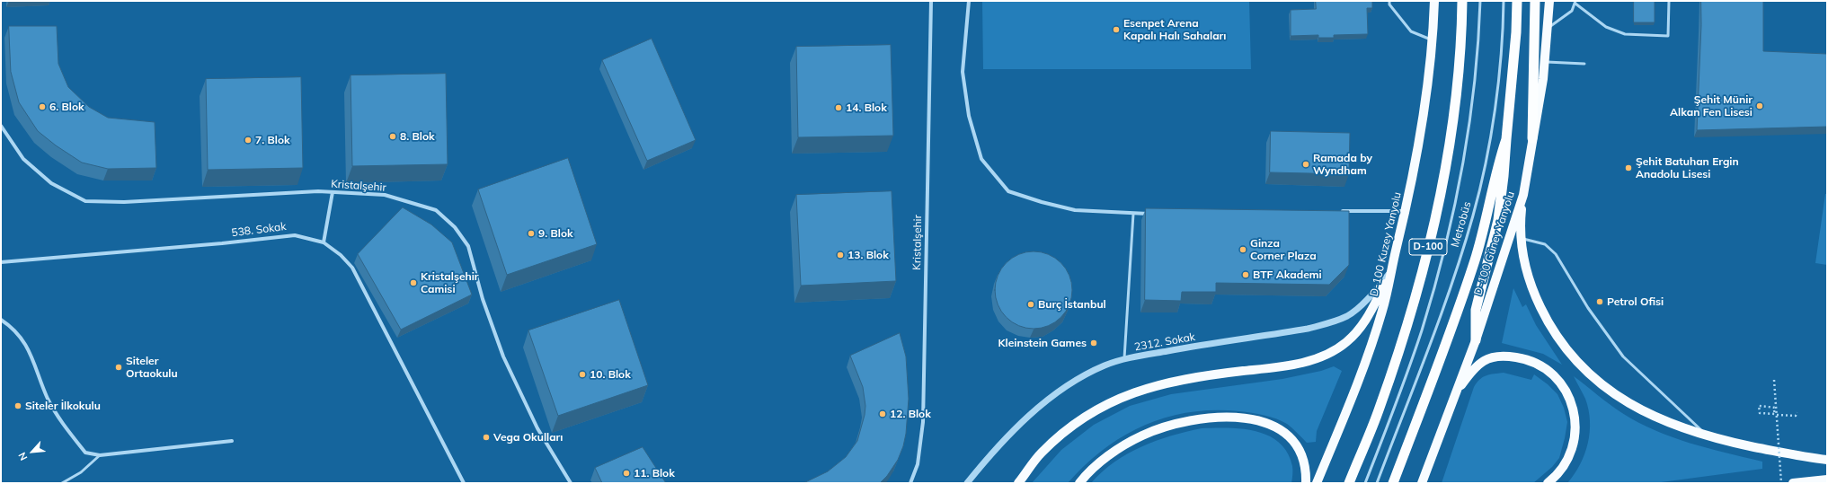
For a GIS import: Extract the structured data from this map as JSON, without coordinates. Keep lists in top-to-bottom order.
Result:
{
  "streets": {
    "highway": ["D-100"],
    "main road": ["D-100 Güney Yanyolu", "D-100 Kuzey Yanyolu"],
    "street": ["Kristalşehir", "538. Sokak", "2312. Sokak"],
    "lane": ["Metrobüs"]
  },
  "crossings": [
    ["D-100 Kuzey Yanyolu", "2312. Sokak"]
  ],
  "places": [
    "Esenpet Arena Kapalı Halı Sahaları",
    "Şehit Münir Alkan Fen Lisesi",
    "6. Blok",
    "14. Blok",
    "8. Blok",
    "7. Blok",
    "Ramada by Wyndham",
    "Şehit Batuhan Ergin Anadolu Lisesi",
    "9. Blok",
    "Ginza Corner Plaza",
    "13. Blok",
    "BTF Akademi",
    "Kristalşehir Camisi",
    "Petrol Ofisi",
    "Burç İstanbul",
    "Kleinstein Games",
    "Siteler Ortaokulu",
    "10. Blok",
    "Siteler İlkokulu",
    "12. Blok",
    "Vega Okulları",
    "11. Blok"
  ],
  "north": "bottom left"
}
